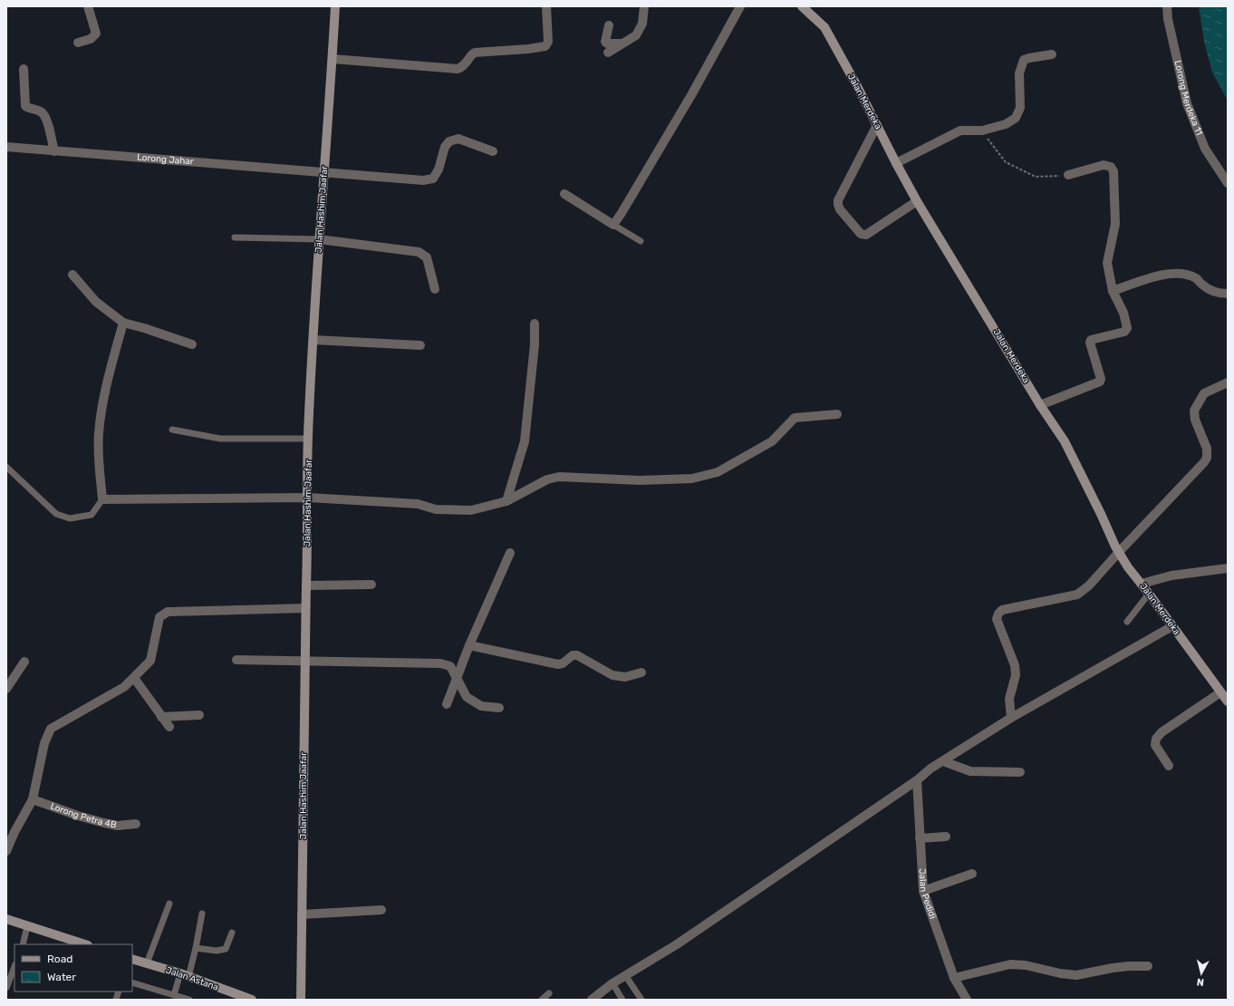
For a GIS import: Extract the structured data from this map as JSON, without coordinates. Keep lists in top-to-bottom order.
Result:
{
  "streets": {
    "street": [
      "Lorong Merdeka 11",
      "Jalan Merdeka",
      "Lorong Jahar",
      "Jalan Hashim Jaafar",
      "Lorong Petra 4B",
      "Jalan Pedidi",
      "Jalan Astana"
    ]
  },
  "crossings": [
    ["Lorong Jahar", "Jalan Hashim Jaafar"]
  ],
  "legend": ["Road", "Water"],
  "north": "bottom"
}
